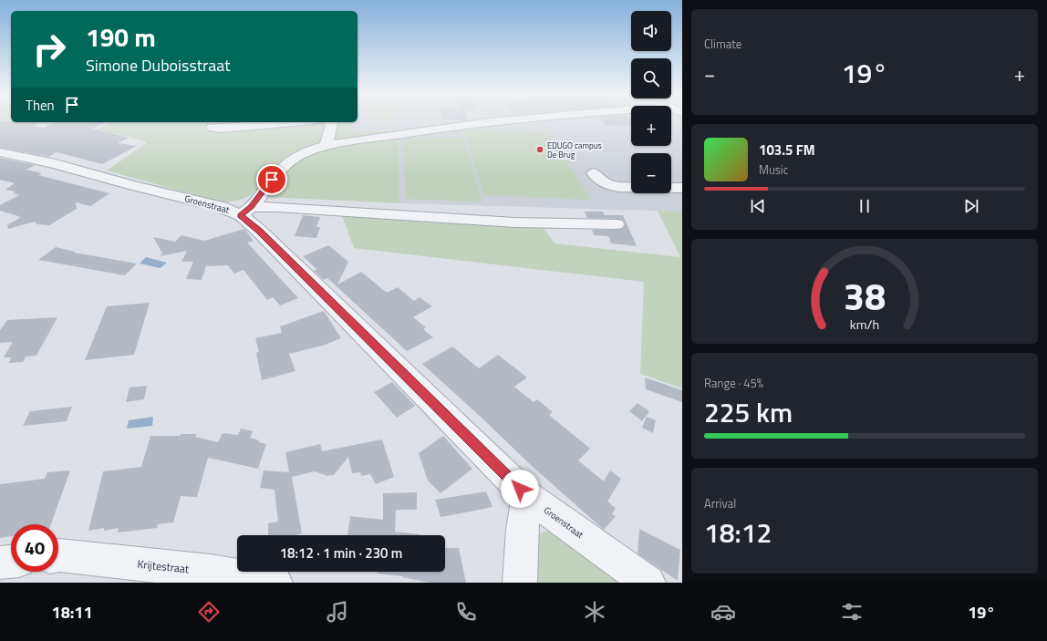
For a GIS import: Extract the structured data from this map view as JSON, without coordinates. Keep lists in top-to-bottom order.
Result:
{
  "streets": {
    "street": ["Groenstraat", "Krijtestraat"]
  },
  "places": ["EDUGO campus De Brug"],
  "page": {
    "tile": [
      "Climate",
      ["Range · 45%", "225 km"],
      ["Arrival", "18:12"]
    ],
    "map_buttons": ["+", "−"],
    "turn": ["190 m", "Simone Duboisstraat"],
    "heat": ["−", "19°", "+"],
    "then": "Then",
    "song": ["103.5 FM", "Music"],
    "limit": "40",
    "trip": "18:12 · 1 min · 230 m",
    "tabs": ["18:11", "19°"],
    "gauge": ["38", "km/h"]
  }
}
